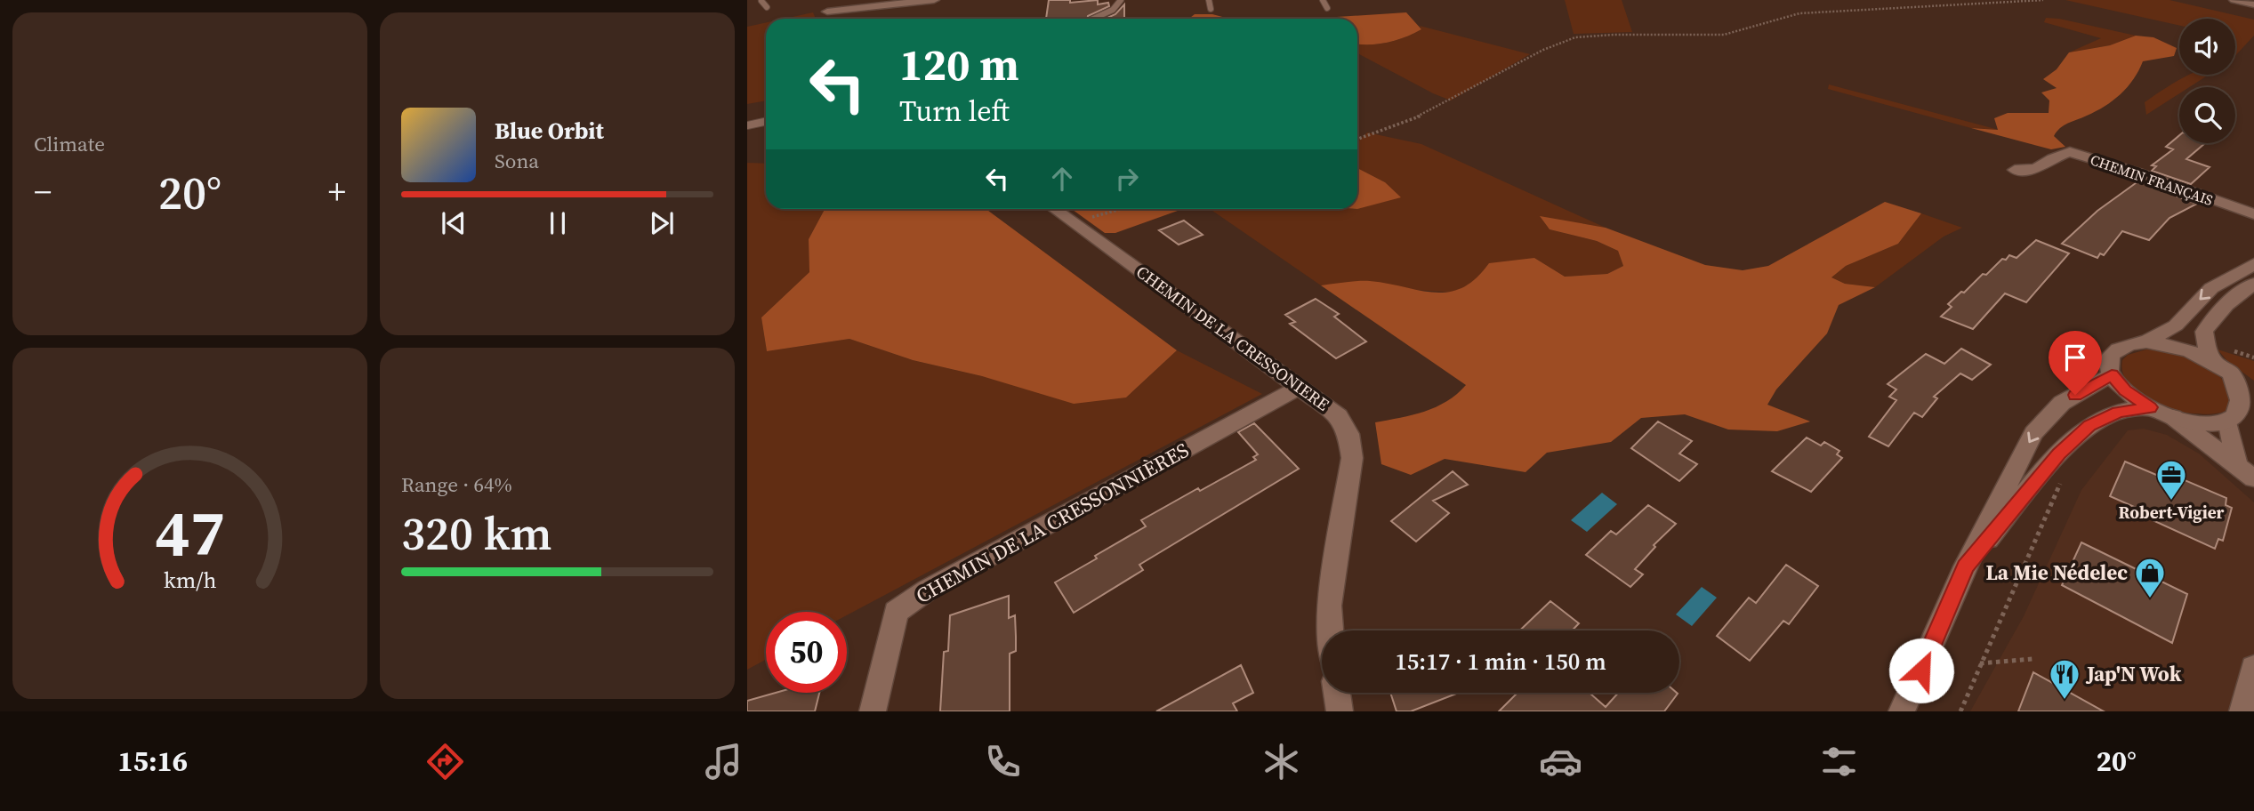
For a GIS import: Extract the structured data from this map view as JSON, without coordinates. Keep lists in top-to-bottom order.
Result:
{
  "streets": {
    "street": ["CHEMIN FRANÇAIS", "CHEMIN DE LA CRESSONIERE", "CHEMIN DE LA CRESSONNIÈRES"]
  },
  "crossings": [
    ["CHEMIN DE LA CRESSONIERE", "CHEMIN DE LA CRESSONNIÈRES"]
  ],
  "places": {
    "office": ["Robert-Vigier"],
    "shop": ["La Mie Nédelec"],
    "restaurant": ["Jap'N Wok"]
  },
  "page": {
    "tile": [
      "Climate",
      ["Range · 64%", "320 km"]
    ],
    "turn": ["120 m", "Turn left"],
    "song": ["Blue Orbit", "Sona"],
    "heat": ["−", "20°", "+"],
    "limit": "50",
    "trip": "15:17 · 1 min · 150 m",
    "tabs": ["15:16", "20°"],
    "gauge": ["47", "km/h"]
  }
}
